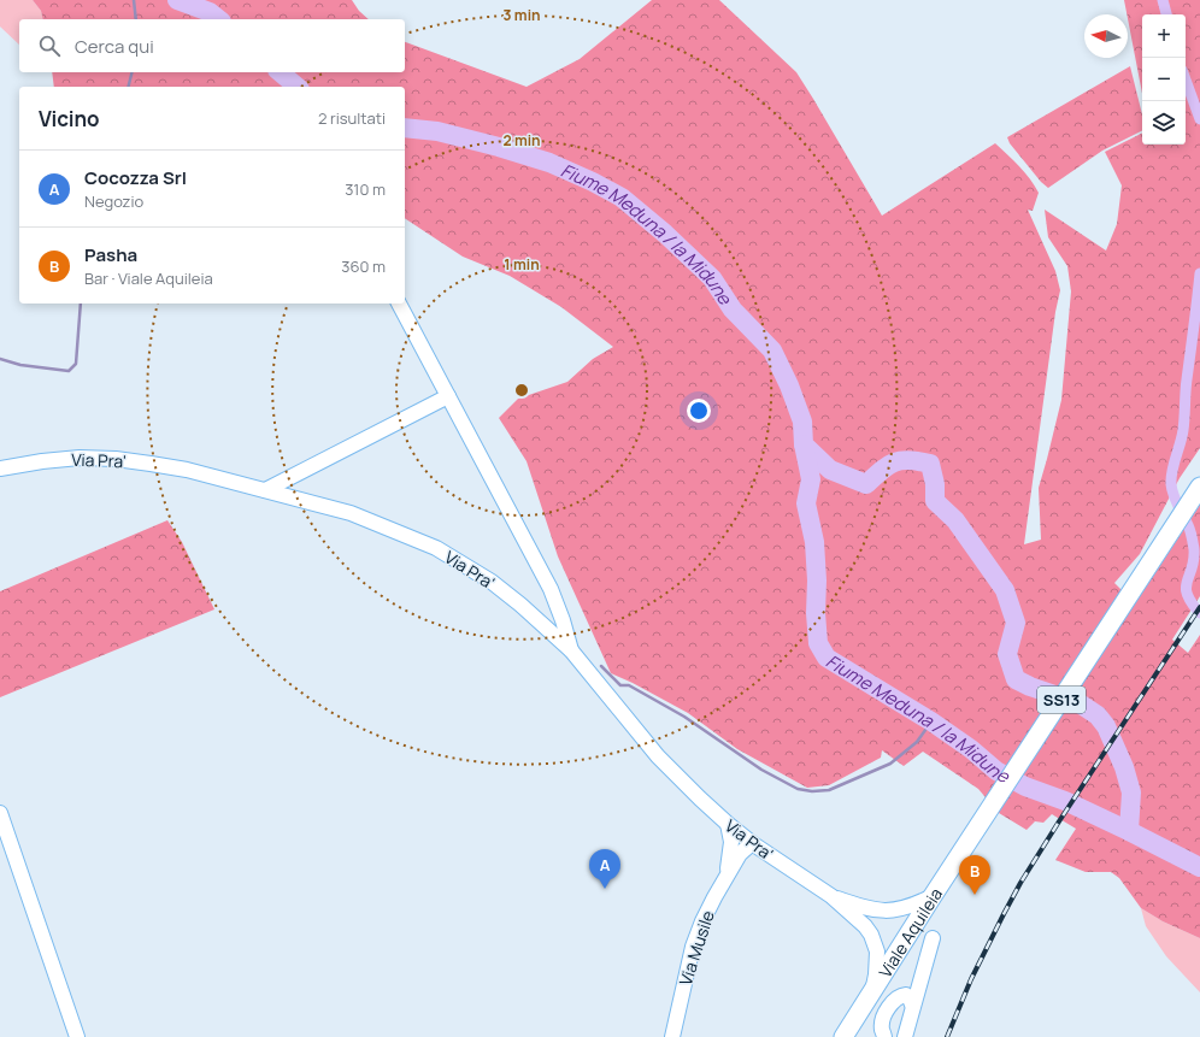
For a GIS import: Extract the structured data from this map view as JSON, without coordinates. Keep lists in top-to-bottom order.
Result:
{
  "streets": {
    "main road": ["SS13", "Viale Aquileia"],
    "street": ["Via Pra'", "Via Musile"]
  },
  "crossings": [
    ["Via Pra'", "Viale Aquileia"],
    ["Via Pra'", "Via Musile"]
  ],
  "water": ["Fiume Meduna / la Midune"],
  "north": "left",
  "page": {
    "map_buttons": ["+", "−"],
    "search": "Cerca qui",
    "heading": ["Vicino", "2 risultati"],
    "list": [
      {
        "mark": "A",
        "name": "Cocozza Srl",
        "note": "Negozio",
        "value": "310 m"
      },
      {
        "mark": "B",
        "name": "Pasha",
        "note": "Bar · Viale Aquileia",
        "value": "360 m"
      }
    ],
    "pins": ["A", "B"]
  },
  "rings": ["3 min", "2 min", "1 min"]
}
